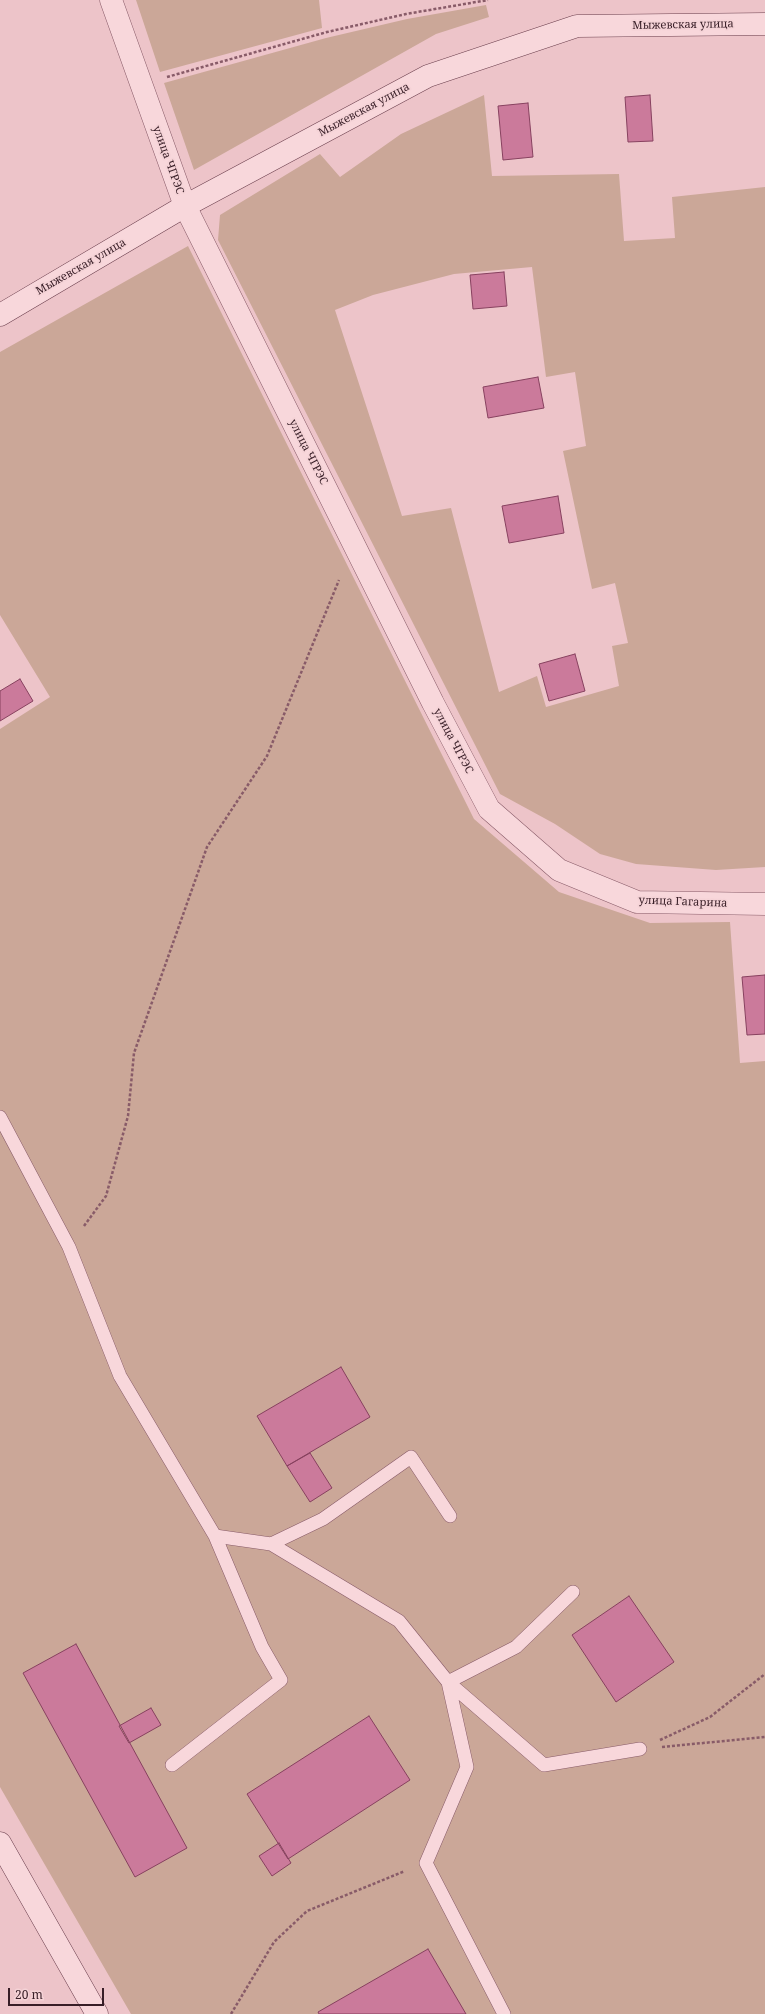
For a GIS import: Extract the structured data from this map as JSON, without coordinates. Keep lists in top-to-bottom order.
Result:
{
  "streets": {
    "street": ["Мыжевская улица", "улица ЧГРЭС", "улица Гагарина"]
  },
  "crossings": [
    ["Мыжевская улица", "улица ЧГРЭС"],
    ["улица ЧГРЭС", "улица Гагарина"]
  ],
  "scale_bar": "20 m"
}
